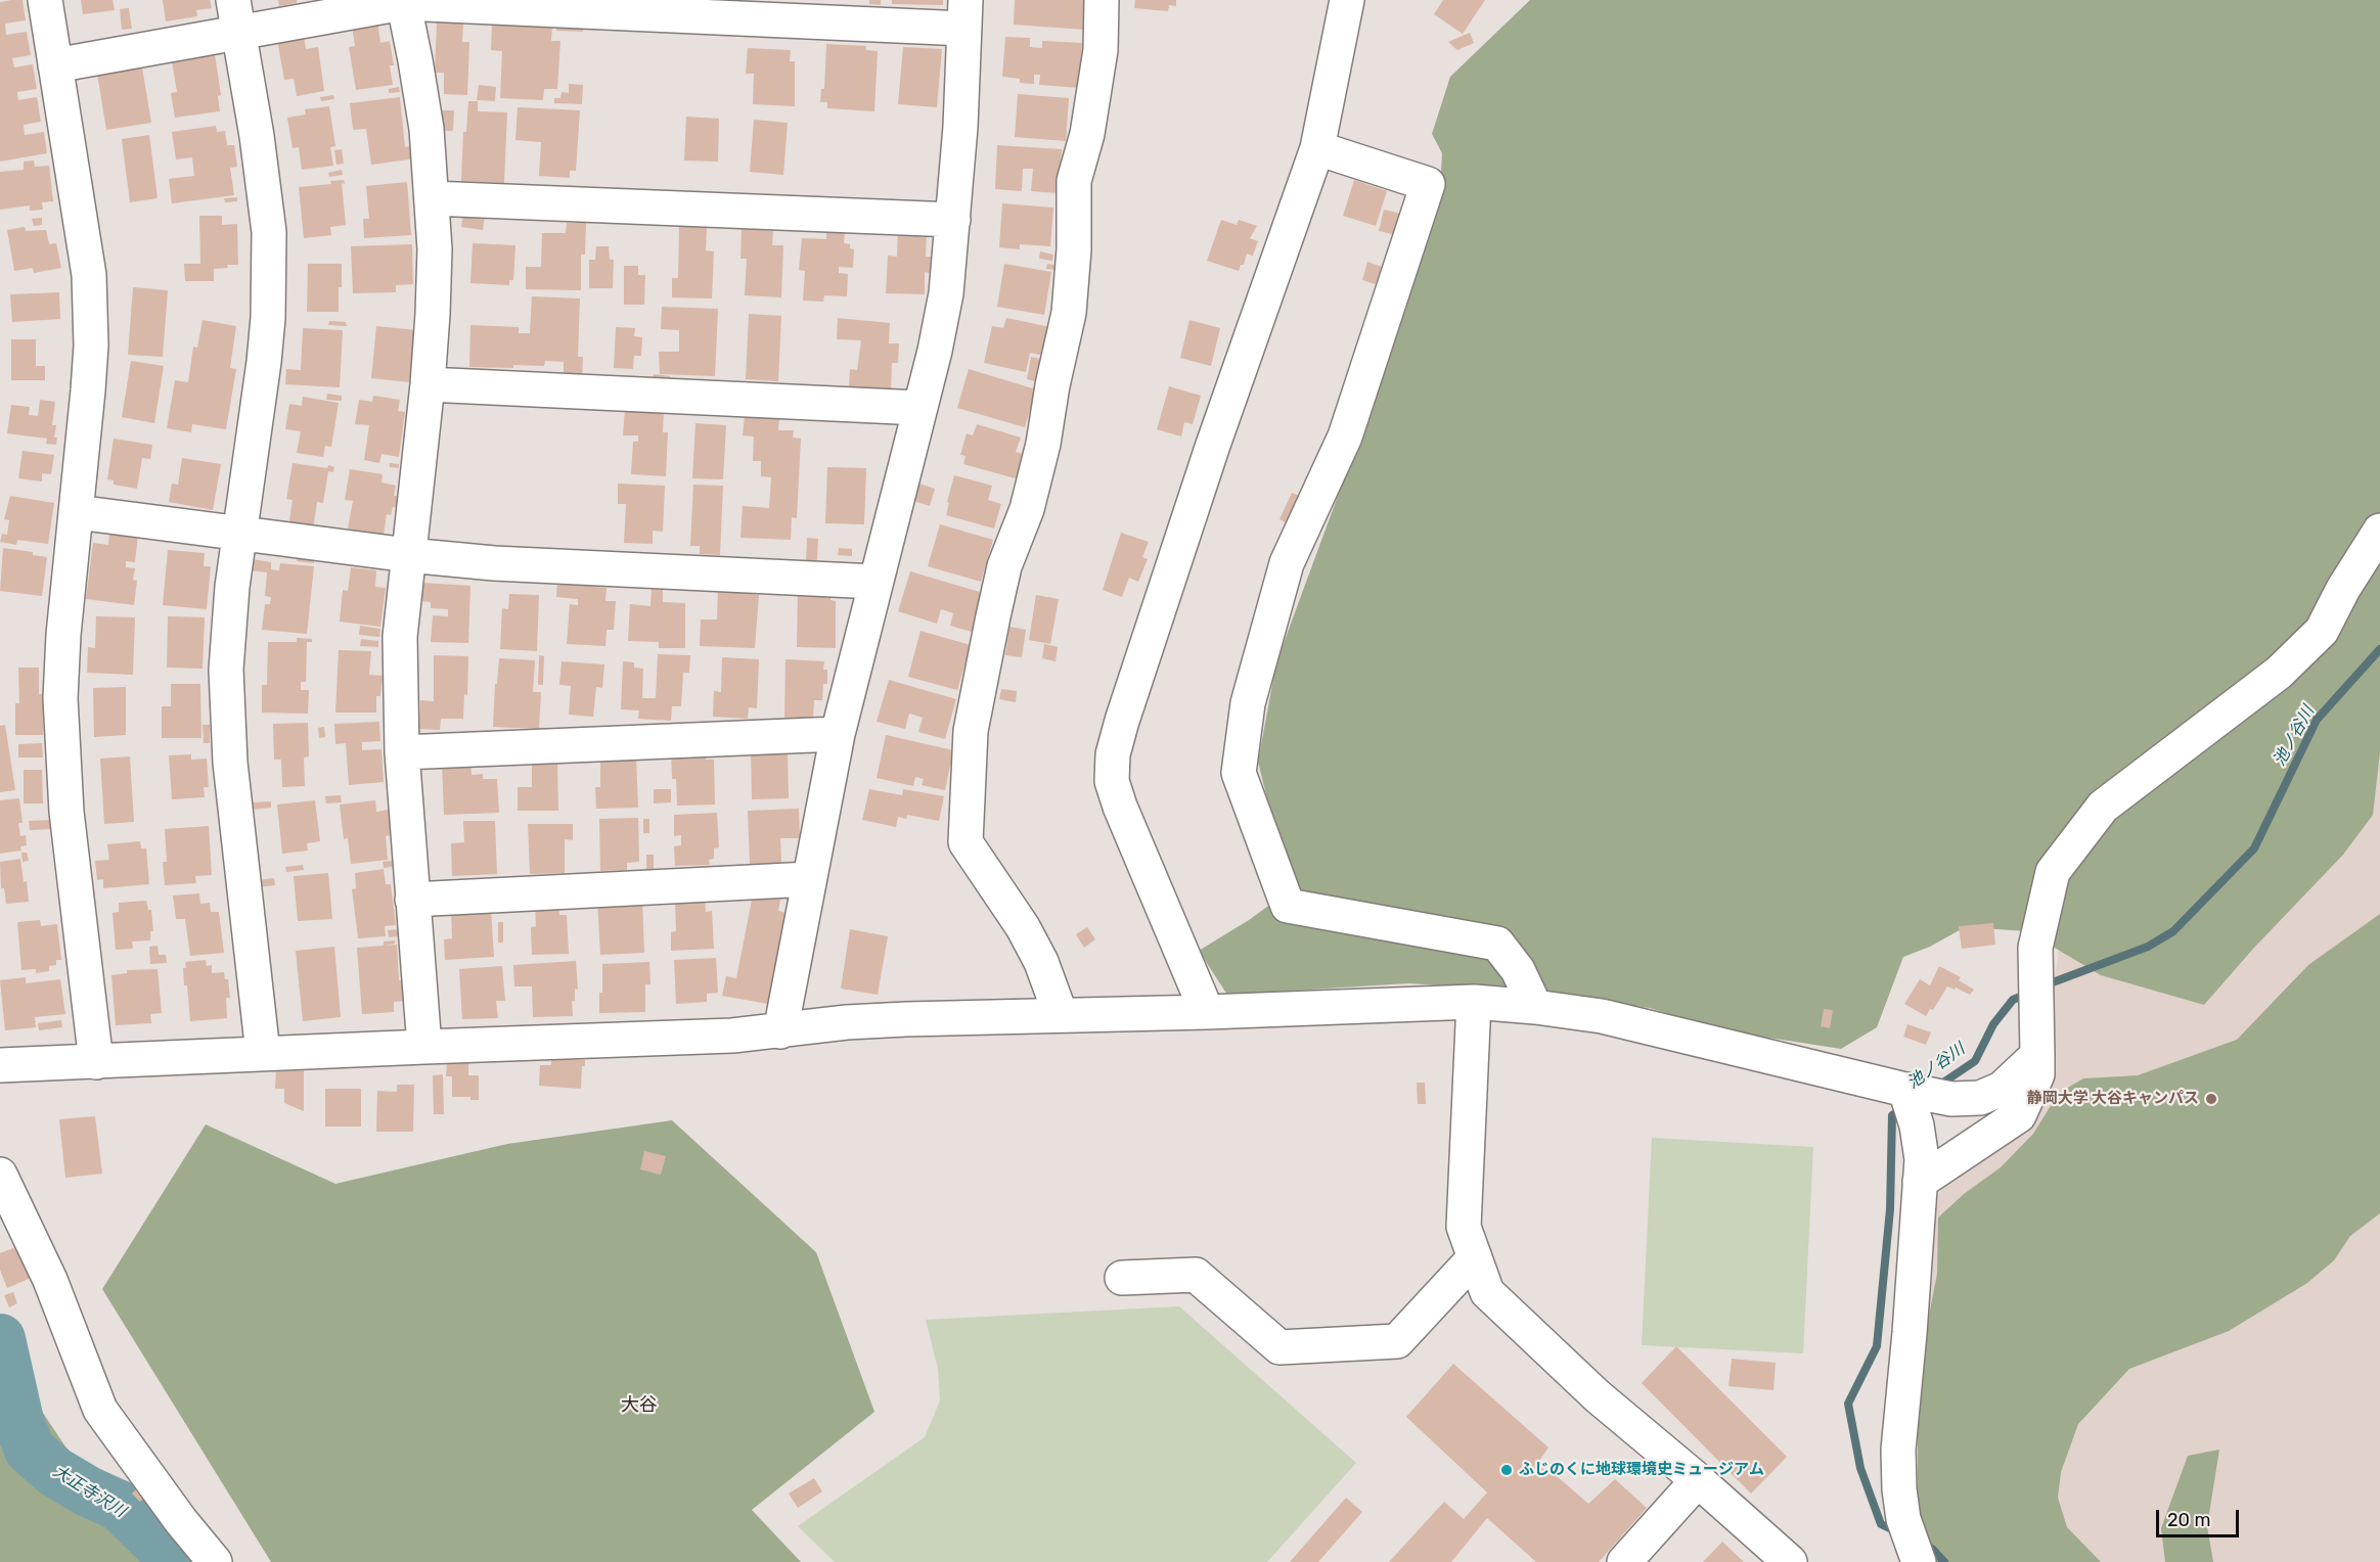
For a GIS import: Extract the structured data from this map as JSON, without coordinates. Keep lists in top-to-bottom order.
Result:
{
  "districts": ["大谷"],
  "water": ["池ノ谷川", "大正寺沢川"],
  "places": ["静岡大学 大谷キャンパス", "ふじのくに地球環境史ミュージアム"],
  "scale_bar": "20 m"
}
